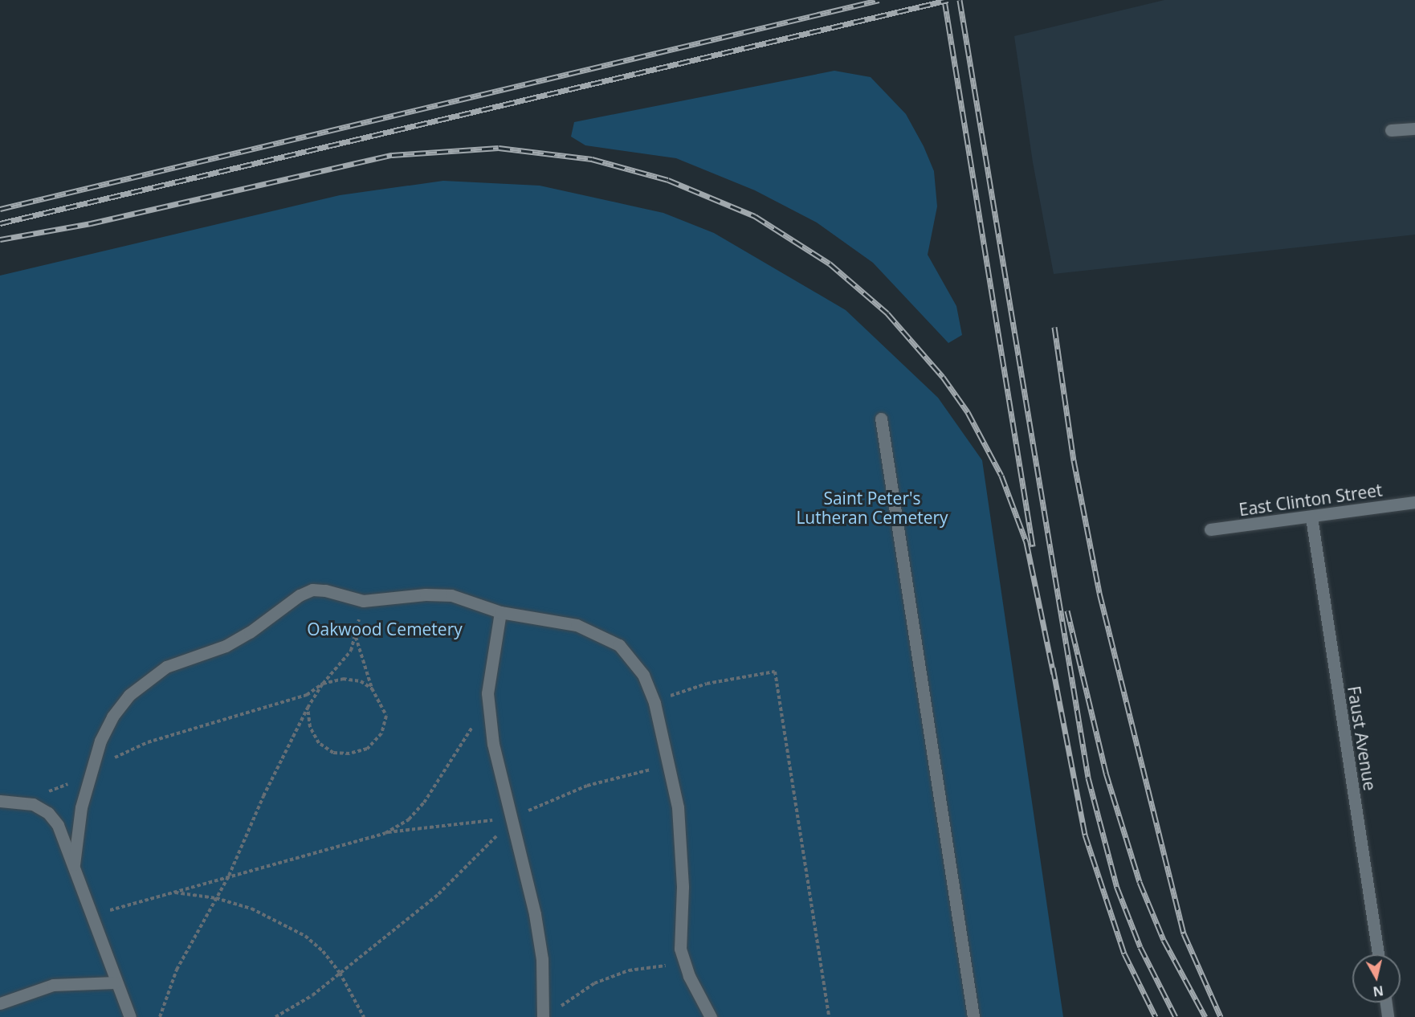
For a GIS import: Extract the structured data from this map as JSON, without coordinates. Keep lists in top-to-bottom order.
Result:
{
  "streets": {
    "street": ["East Clinton Street", "Faust Avenue"]
  },
  "crossings": [
    ["East Clinton Street", "Faust Avenue"]
  ],
  "parks": ["Saint Peter's Lutheran Cemetery", "Oakwood Cemetery"],
  "north": "bottom"
}
